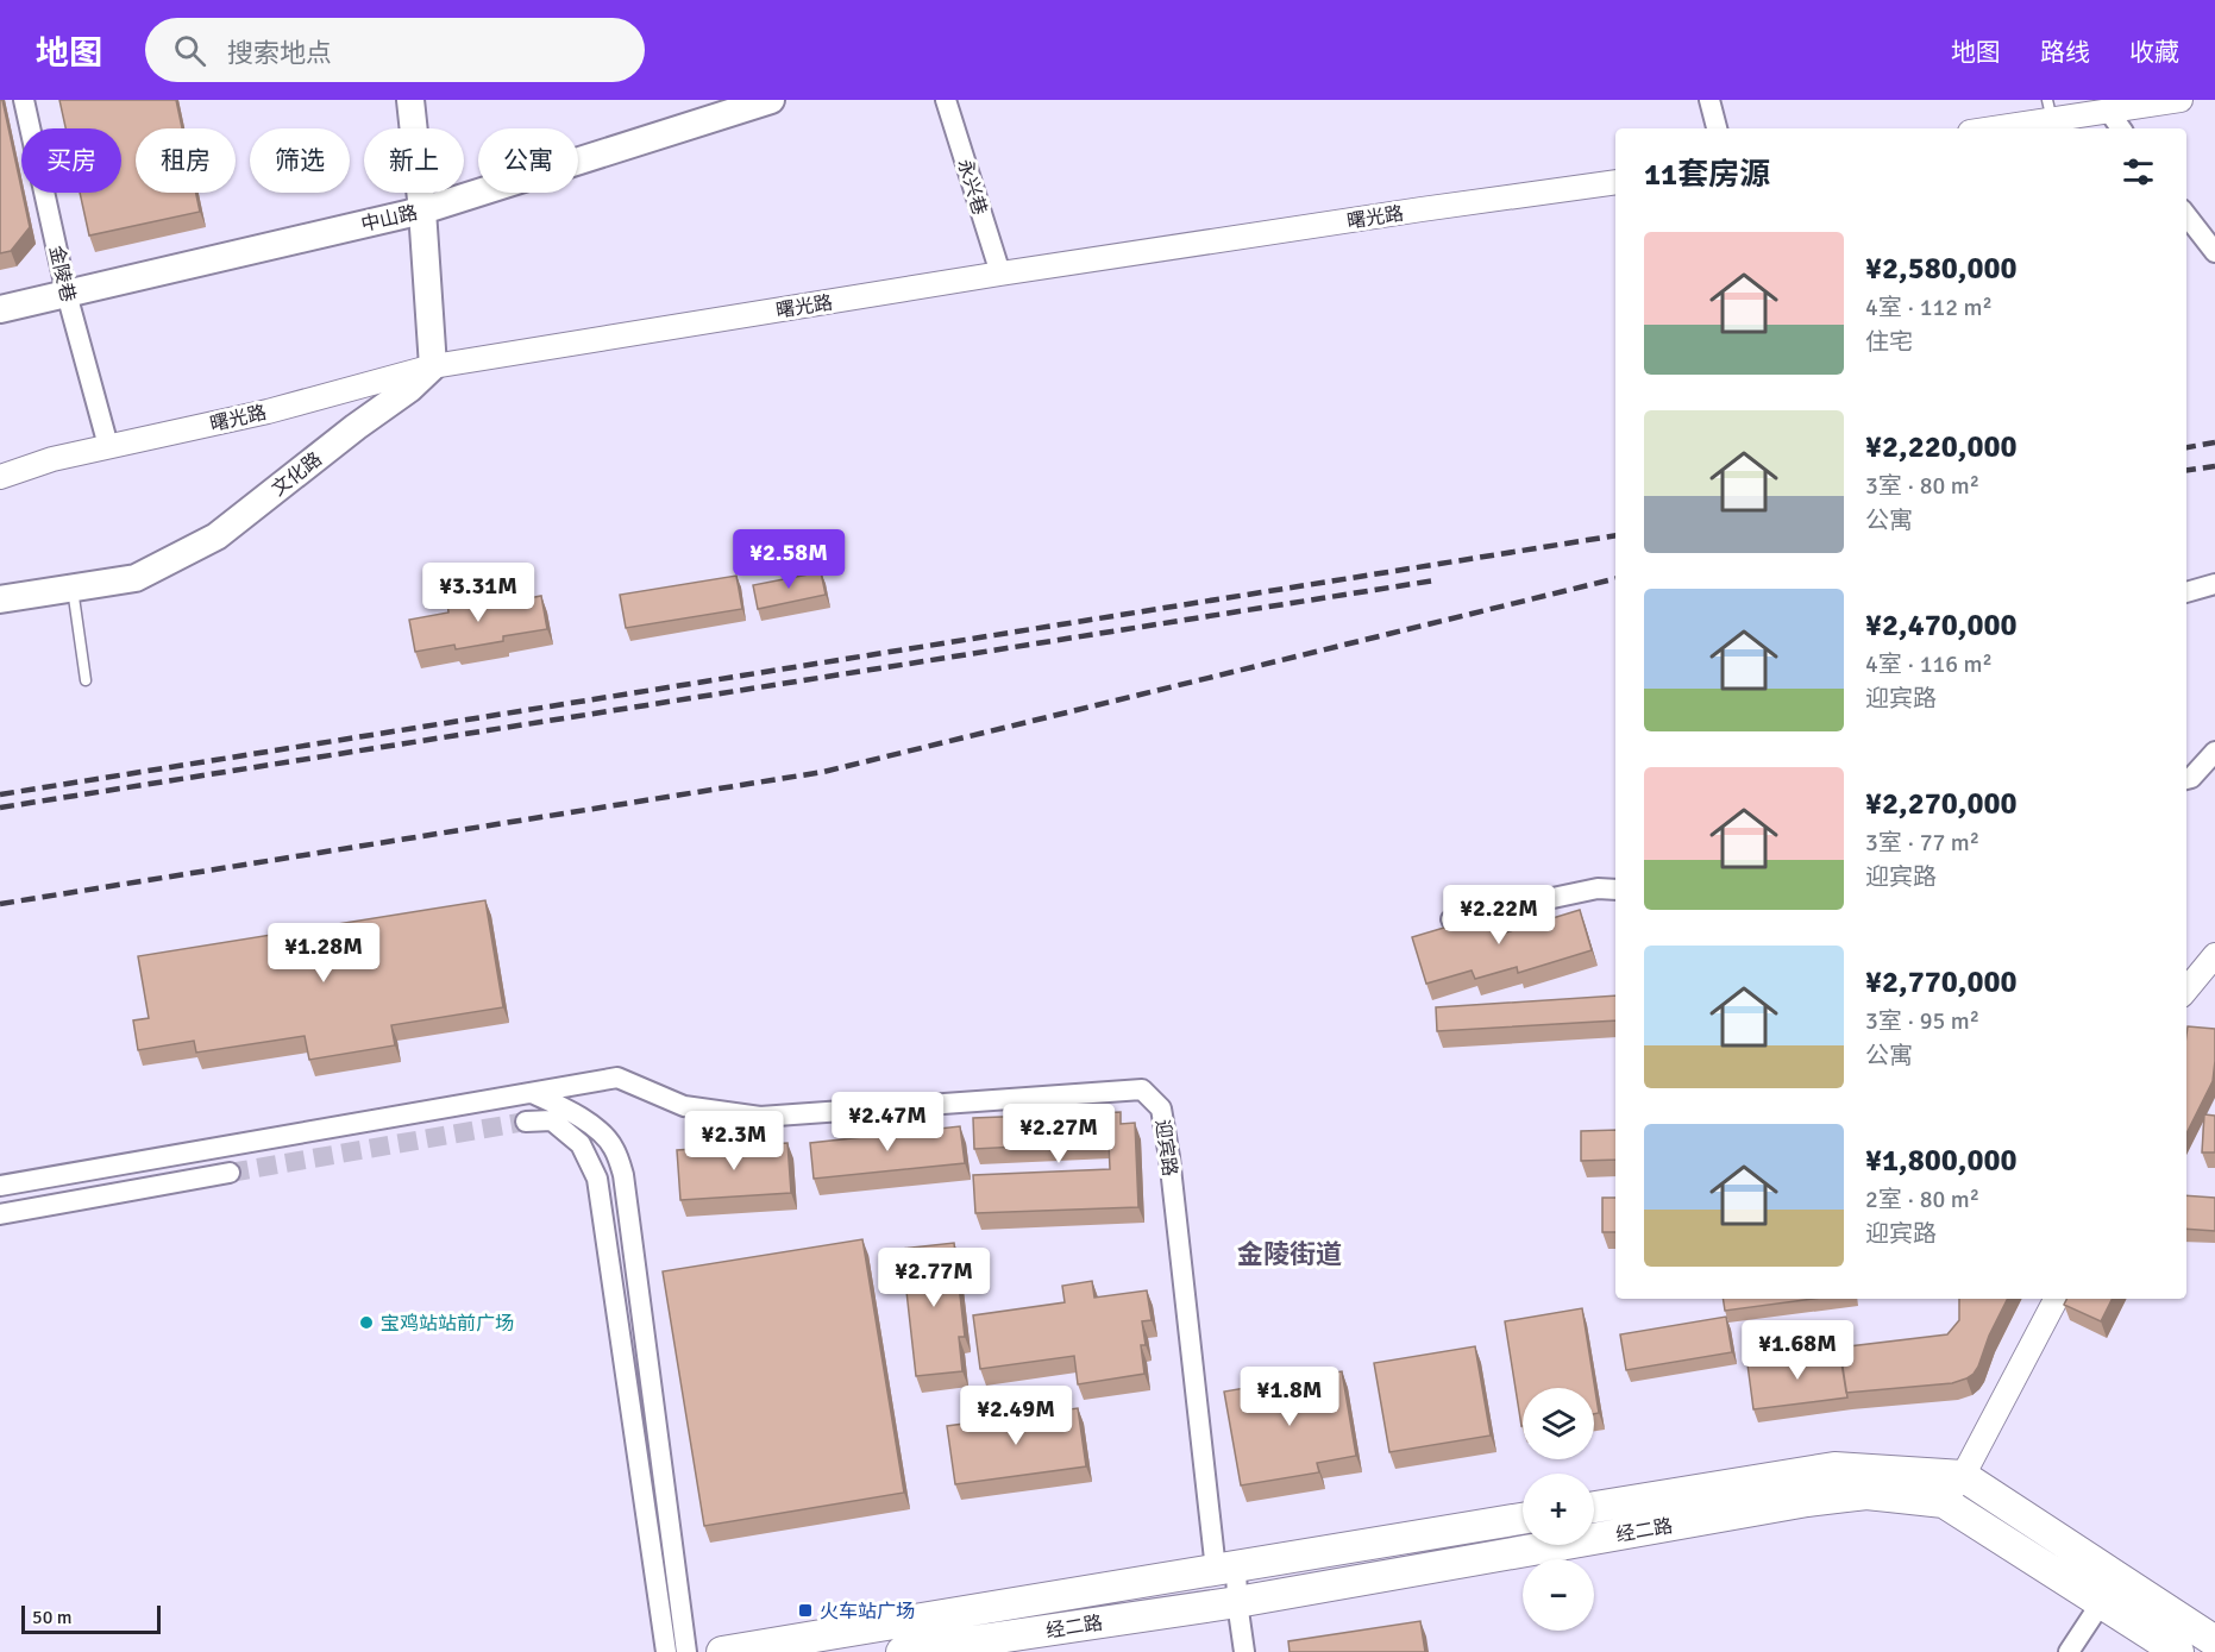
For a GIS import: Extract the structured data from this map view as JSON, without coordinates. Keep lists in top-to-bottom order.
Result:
{
  "streets": {
    "main road": ["中山路", "文化路", "经二路"],
    "street": [
      "永兴巷",
      "曙光路",
      "金陵巷",
      "迎宾路"
    ]
  },
  "crossings": [
    ["永兴巷", "曙光路"],
    ["曙光路", "金陵巷"],
    ["曙光路", "文化路"],
    ["中山路", "金陵巷"],
    ["迎宾路", "经二路"]
  ],
  "districts": ["金陵街道"],
  "places": {
    "other": ["宝鸡站站前广场"],
    "transit": ["火车站广场"]
  },
  "scale_bar": "50 m",
  "page": {
    "header": "地图",
    "search": "搜索地点",
    "nav": ["地图", "路线", "收藏"],
    "chip": [
      "买房",
      "租房",
      "筛选",
      "新上",
      "公寓"
    ],
    "heading": "11套房源",
    "list": [
      {
        "name": "¥2,580,000",
        "note": "4室 · 112 m² · 住宅"
      },
      {
        "name": "¥2,220,000",
        "note": "3室 · 80 m² · 公寓"
      },
      {
        "name": "¥2,470,000",
        "note": "4室 · 116 m² · 迎宾路"
      },
      {
        "name": "¥2,270,000",
        "note": "3室 · 77 m² · 迎宾路"
      },
      {
        "name": "¥2,770,000",
        "note": "3室 · 95 m² · 公寓"
      },
      {
        "name": "¥1,800,000",
        "note": "2室 · 80 m² · 迎宾路"
      }
    ],
    "price": [
      "¥2.58M",
      "¥3.31M",
      "¥2.22M",
      "¥1.28M",
      "¥2.47M",
      "¥2.27M",
      "¥2.3M",
      "¥2.77M",
      "¥1.68M",
      "¥1.8M",
      "¥2.49M"
    ],
    "map_buttons": ["+", "−"],
    "scale": "50 m"
  }
}
